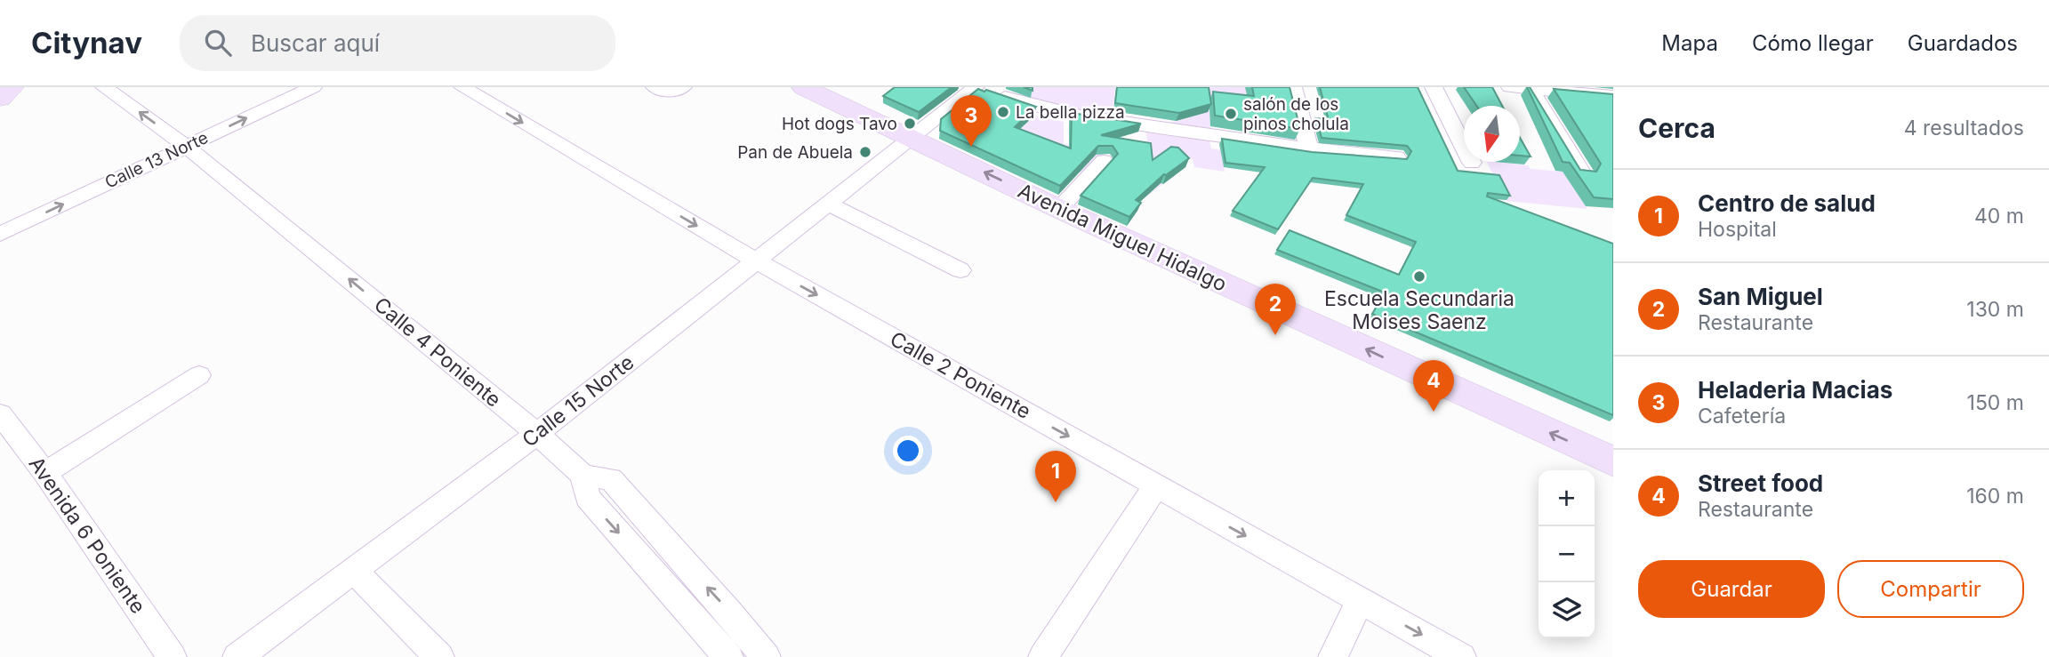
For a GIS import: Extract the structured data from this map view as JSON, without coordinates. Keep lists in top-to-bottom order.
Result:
{
  "streets": {
    "street": [
      "Calle 13 Norte",
      "Avenida Miguel Hidalgo",
      "Calle 4 Poniente",
      "Calle 2 Poniente",
      "Calle 15 Norte",
      "Avenida 6 Poniente"
    ]
  },
  "crossings": [
    ["Calle 13 Norte", "Calle 4 Poniente"],
    ["Avenida Miguel Hidalgo", "Calle 15 Norte"],
    ["Calle 4 Poniente", "Calle 15 Norte"],
    ["Calle 2 Poniente", "Calle 15 Norte"]
  ],
  "one_way": ["Calle 13 Norte", "Calle 2 Poniente"],
  "places": [
    "La bella pizza",
    "salón de los pinos cholula",
    "Hot dogs Tavo",
    "Pan de Abuela",
    "Escuela Secundaria Moises Saenz"
  ],
  "north": "bottom",
  "page": {
    "header": "Citynav",
    "search": "Buscar aquí",
    "nav": ["Mapa", "Cómo llegar", "Guardados"],
    "heading": ["Cerca", "4 resultados"],
    "pins": [
      "3",
      "2",
      "4",
      "1"
    ],
    "list": [
      {
        "mark": "1",
        "name": "Centro de salud",
        "note": "Hospital",
        "value": "40 m"
      },
      {
        "mark": "2",
        "name": "San Miguel",
        "note": "Restaurante",
        "value": "130 m"
      },
      {
        "mark": "3",
        "name": "Heladeria Macias",
        "note": "Cafetería",
        "value": "150 m"
      },
      {
        "mark": "4",
        "name": "Street food",
        "note": "Restaurante",
        "value": "160 m"
      }
    ],
    "map_buttons": ["+", "−"],
    "buttons": ["Guardar", "Compartir"]
  }
}
